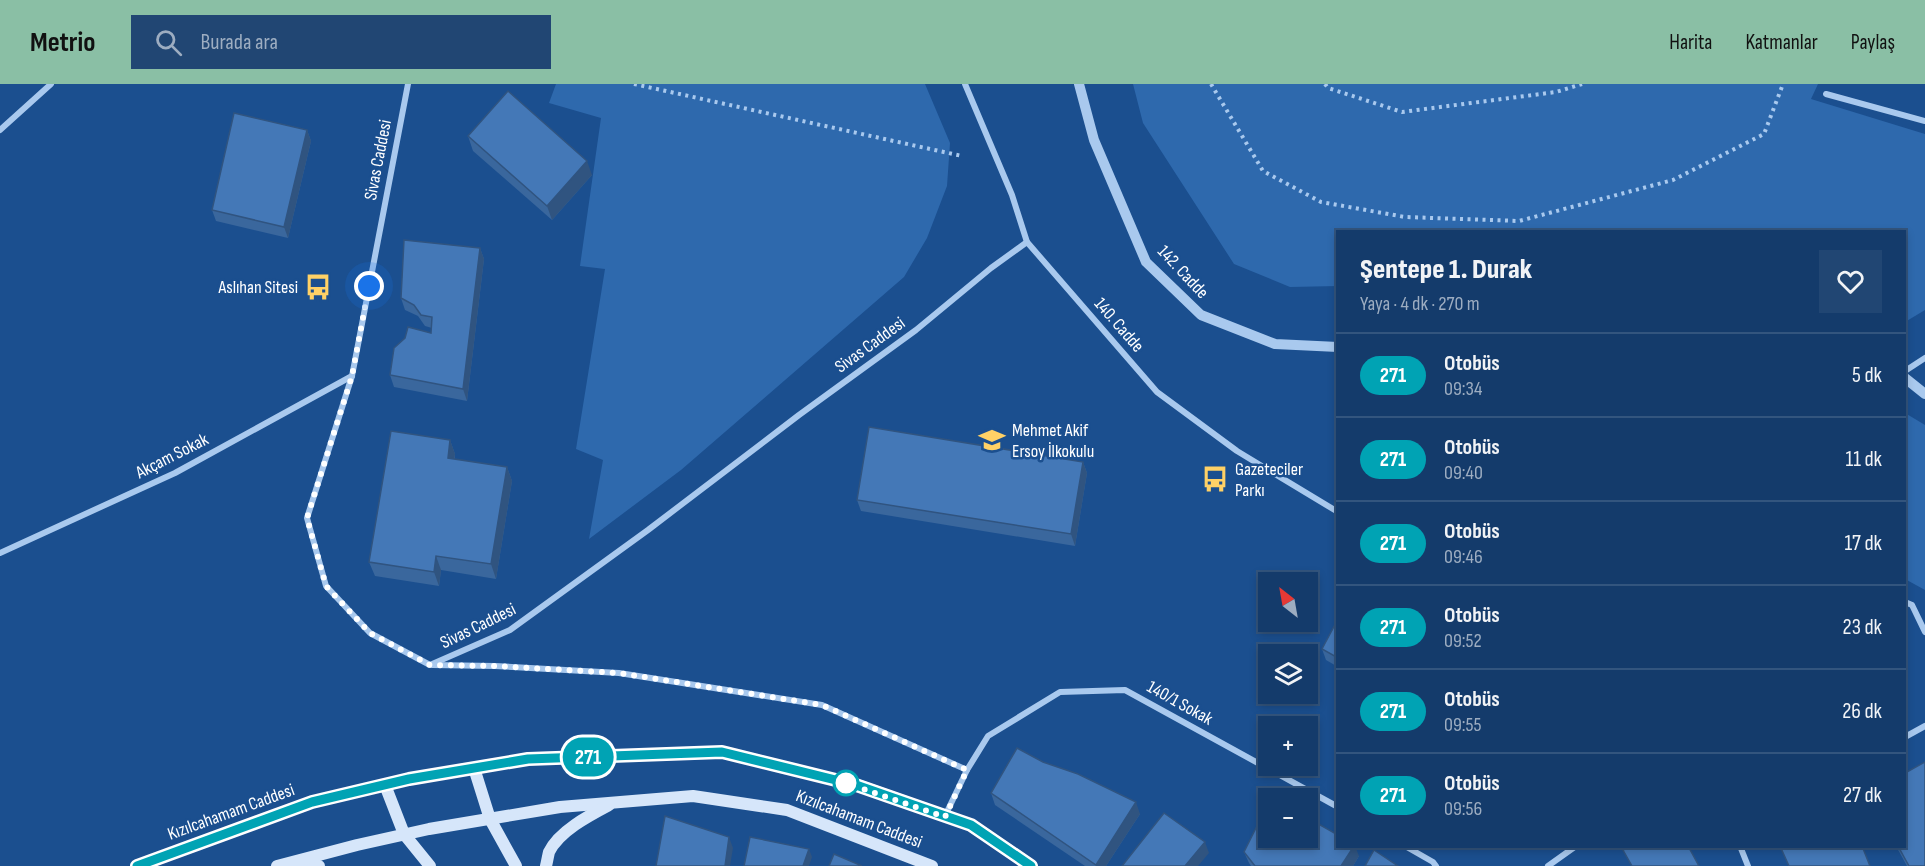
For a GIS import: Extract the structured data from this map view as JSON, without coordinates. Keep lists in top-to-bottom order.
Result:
{
  "streets": {
    "main road": ["Kızılcahamam Caddesi"],
    "street": [
      "Sivas Caddesi",
      "142. Cadde",
      "140. Cadde",
      "Akçam Sokak",
      "140/1 Sokak"
    ]
  },
  "crossings": [
    ["Sivas Caddesi", "140. Cadde"],
    ["Sivas Caddesi", "Akçam Sokak"],
    ["140/1 Sokak", "Kızılcahamam Caddesi"]
  ],
  "places": {
    "bus stop": ["Aslıhan Sitesi", "Gazeteciler Parkı"],
    "school or university": ["Mehmet Akif Ersoy İlkokulu"]
  },
  "lines": ["bus line 271"],
  "north": "top left",
  "page": {
    "header": "Metrio",
    "search": "Burada ara",
    "nav": ["Harita", "Katmanlar", "Paylaş"],
    "on_map": "271",
    "heading": ["Şentepe 1. Durak", "Yaya · 4 dk · 270 m"],
    "list": [
      {
        "mark": "271",
        "name": "Otobüs",
        "note": "09:34",
        "value": "5 dk"
      },
      {
        "mark": "271",
        "name": "Otobüs",
        "note": "09:40",
        "value": "11 dk"
      },
      {
        "mark": "271",
        "name": "Otobüs",
        "note": "09:46",
        "value": "17 dk"
      },
      {
        "mark": "271",
        "name": "Otobüs",
        "note": "09:52",
        "value": "23 dk"
      },
      {
        "mark": "271",
        "name": "Otobüs",
        "note": "09:55",
        "value": "26 dk"
      },
      {
        "mark": "271",
        "name": "Otobüs",
        "note": "09:56",
        "value": "27 dk"
      }
    ],
    "map_buttons": ["+", "−"]
  }
}
